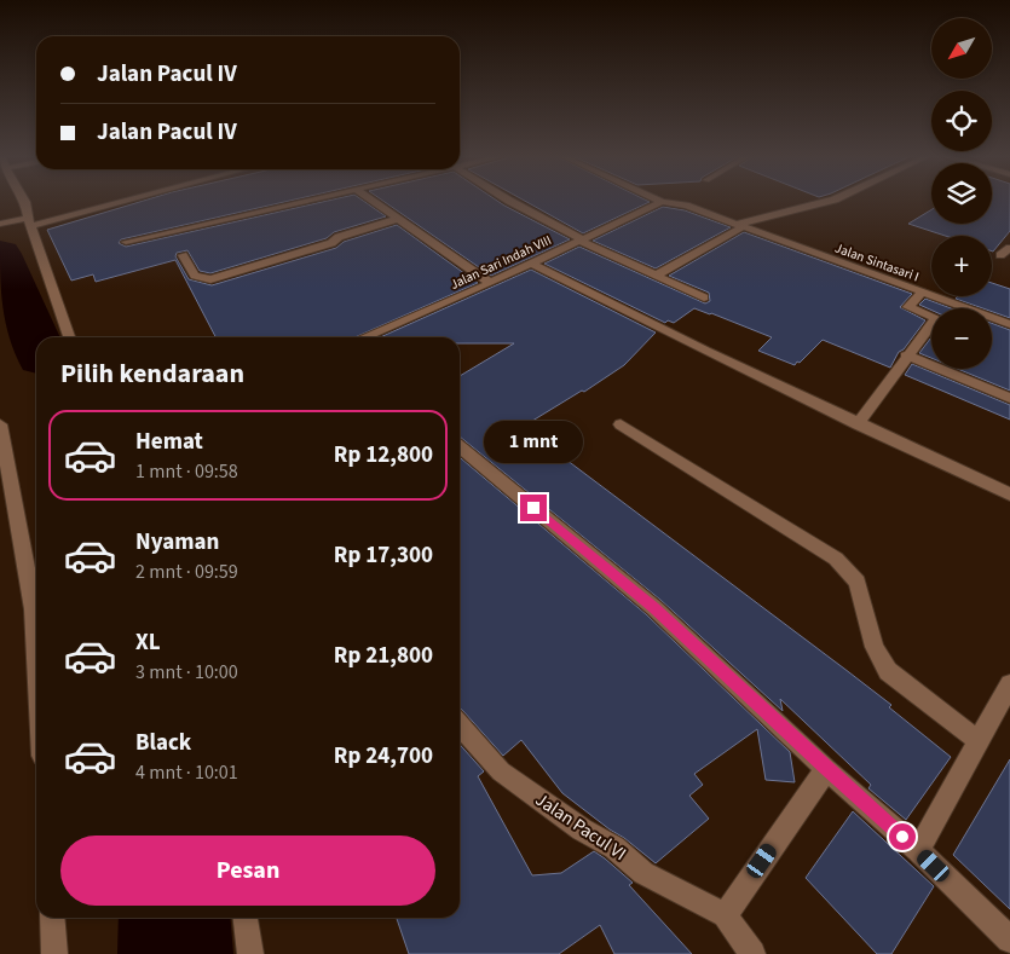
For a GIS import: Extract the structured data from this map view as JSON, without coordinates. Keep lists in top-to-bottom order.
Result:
{
  "streets": {
    "street": ["Jalan Sari Indah VIII", "Jalan Sintasari I", "Jalan Pacul VI"]
  },
  "crossings": [
    ["Jalan Sari Indah VIII", "Jalan Sintasari I"]
  ],
  "north": "bottom left",
  "page": {
    "map_buttons": ["+", "−"],
    "banner": ["Jalan Pacul IV", "Jalan Pacul IV"],
    "heading": "Pilih kendaraan",
    "list": [
      {
        "name": "Hemat",
        "note": "1 mnt · 09:58",
        "value": "Rp 12,800"
      },
      {
        "name": "Nyaman",
        "note": "2 mnt · 09:59",
        "value": "Rp 17,300"
      },
      {
        "name": "XL",
        "note": "3 mnt · 10:00",
        "value": "Rp 21,800"
      },
      {
        "name": "Black",
        "note": "4 mnt · 10:01",
        "value": "Rp 24,700"
      }
    ],
    "bubble": "1 mnt",
    "buttons": "Pesan"
  }
}
